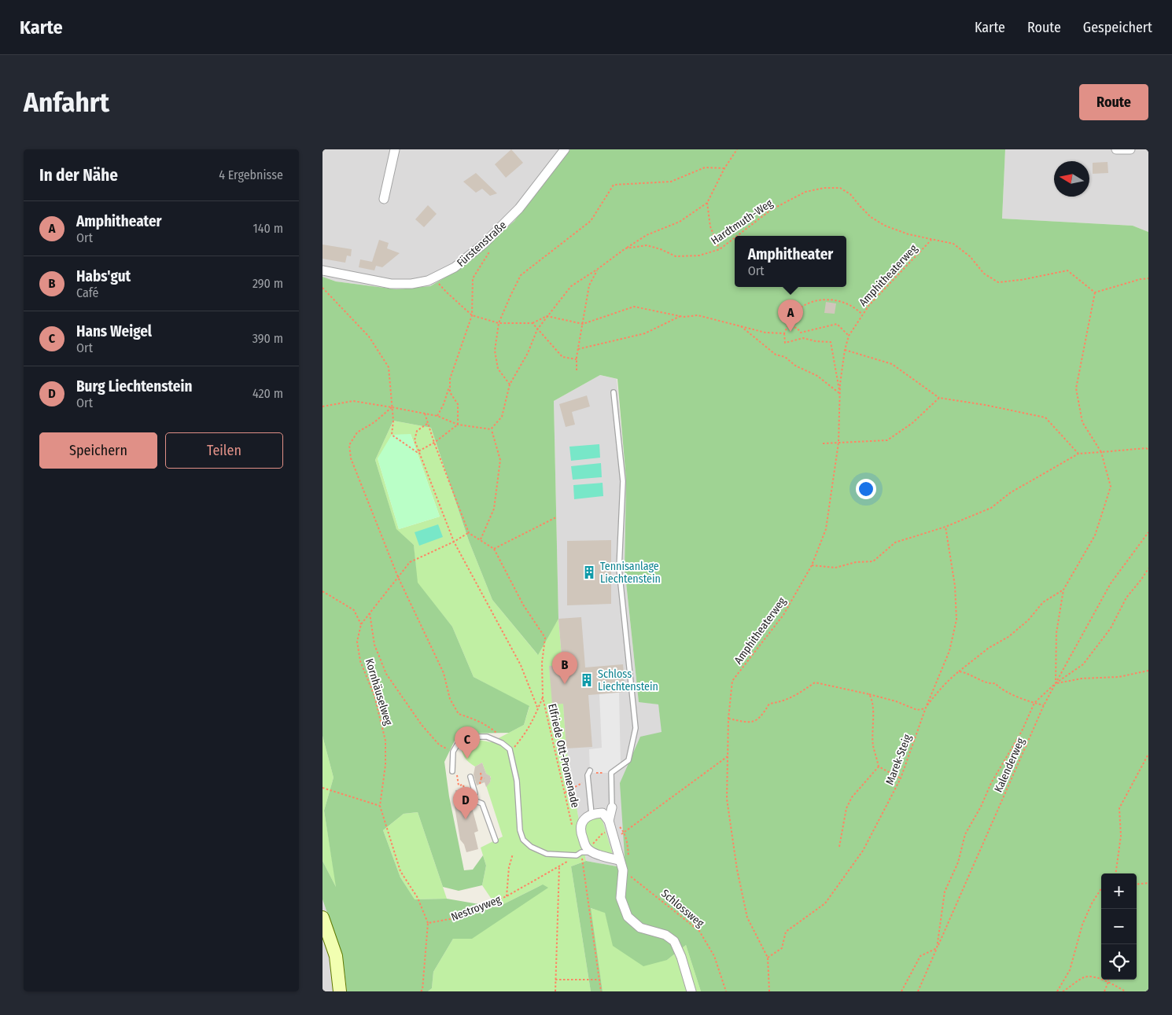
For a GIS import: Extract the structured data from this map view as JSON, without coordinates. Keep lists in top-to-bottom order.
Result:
{
  "streets": {
    "street": ["Fürstenstraße"],
    "path": [
      "Hardtmuth-Weg",
      "Amphitheaterweg",
      "Kornhäuselweg",
      "Elfriede Ott-Promenade",
      "Marek-Steig",
      "Kalenderweg",
      "Nestroyweg",
      "Schlossweg"
    ]
  },
  "crossings": [
    ["Hardtmuth-Weg", "Amphitheaterweg"],
    ["Amphitheaterweg", "Marek-Steig"],
    ["Kornhäuselweg", "Elfriede Ott-Promenade"],
    ["Kornhäuselweg", "Nestroyweg"]
  ],
  "places": {
    "building": ["Tennisanlage Liechtenstein", "Schloss Liechtenstein"]
  },
  "north": "left",
  "page": {
    "header": "Karte",
    "nav": ["Karte", "Route", "Gespeichert"],
    "buttons": [
      "Route",
      ["Speichern", "Teilen"]
    ],
    "title": "Anfahrt",
    "heading": ["In der Nähe", "4 Ergebnisse"],
    "list": [
      {
        "mark": "A",
        "name": "Amphitheater",
        "note": "Ort",
        "value": "140 m"
      },
      {
        "mark": "B",
        "name": "Habs'gut",
        "note": "Café",
        "value": "290 m"
      },
      {
        "mark": "C",
        "name": "Hans Weigel",
        "note": "Ort",
        "value": "390 m"
      },
      {
        "mark": "D",
        "name": "Burg Liechtenstein",
        "note": "Ort",
        "value": "420 m"
      }
    ],
    "popup": ["Amphitheater", "Ort"],
    "pins": [
      "A",
      "B",
      "C",
      "D"
    ],
    "map_buttons": ["+", "−"]
  }
}
